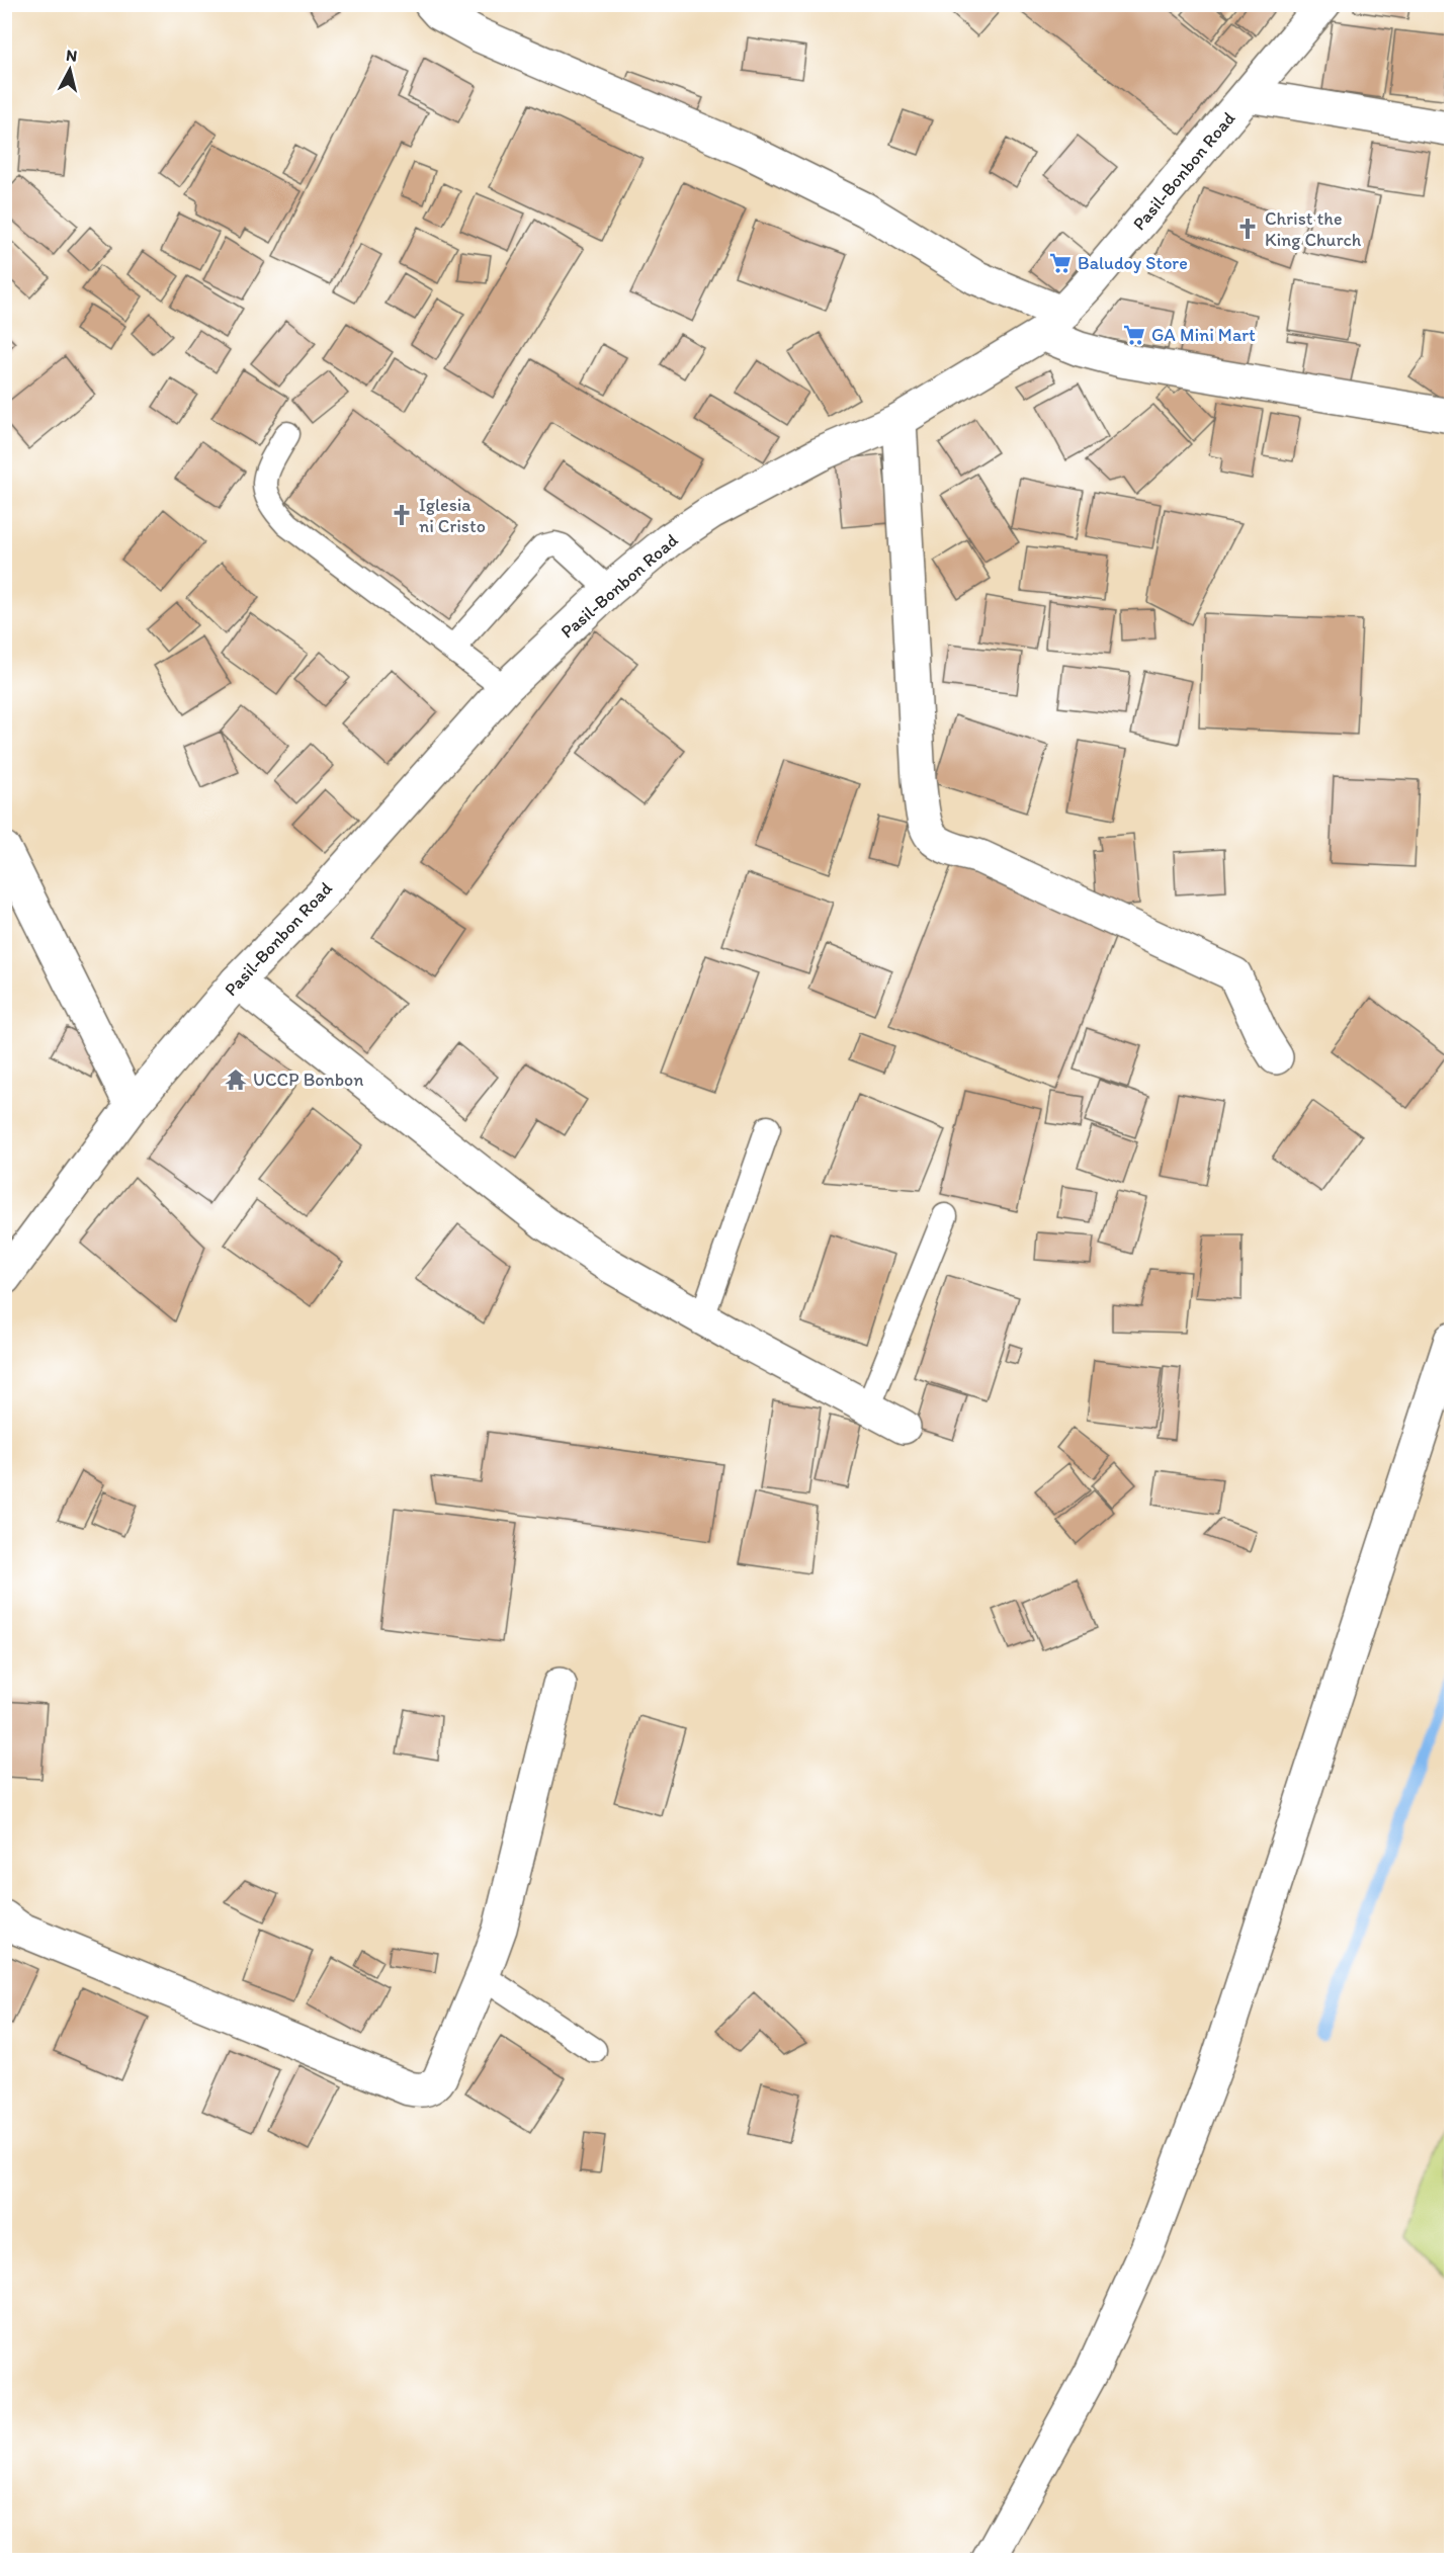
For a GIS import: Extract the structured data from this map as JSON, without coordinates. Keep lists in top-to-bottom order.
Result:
{
  "streets": {
    "street": ["Pasil-Bonbon Road"]
  },
  "places": {
    "church": ["Christ the King Church", "Iglesia ni Cristo"],
    "supermarket": ["Baludoy Store", "GA Mini Mart"],
    "temple": ["UCCP Bonbon"]
  },
  "north": "top"
}
